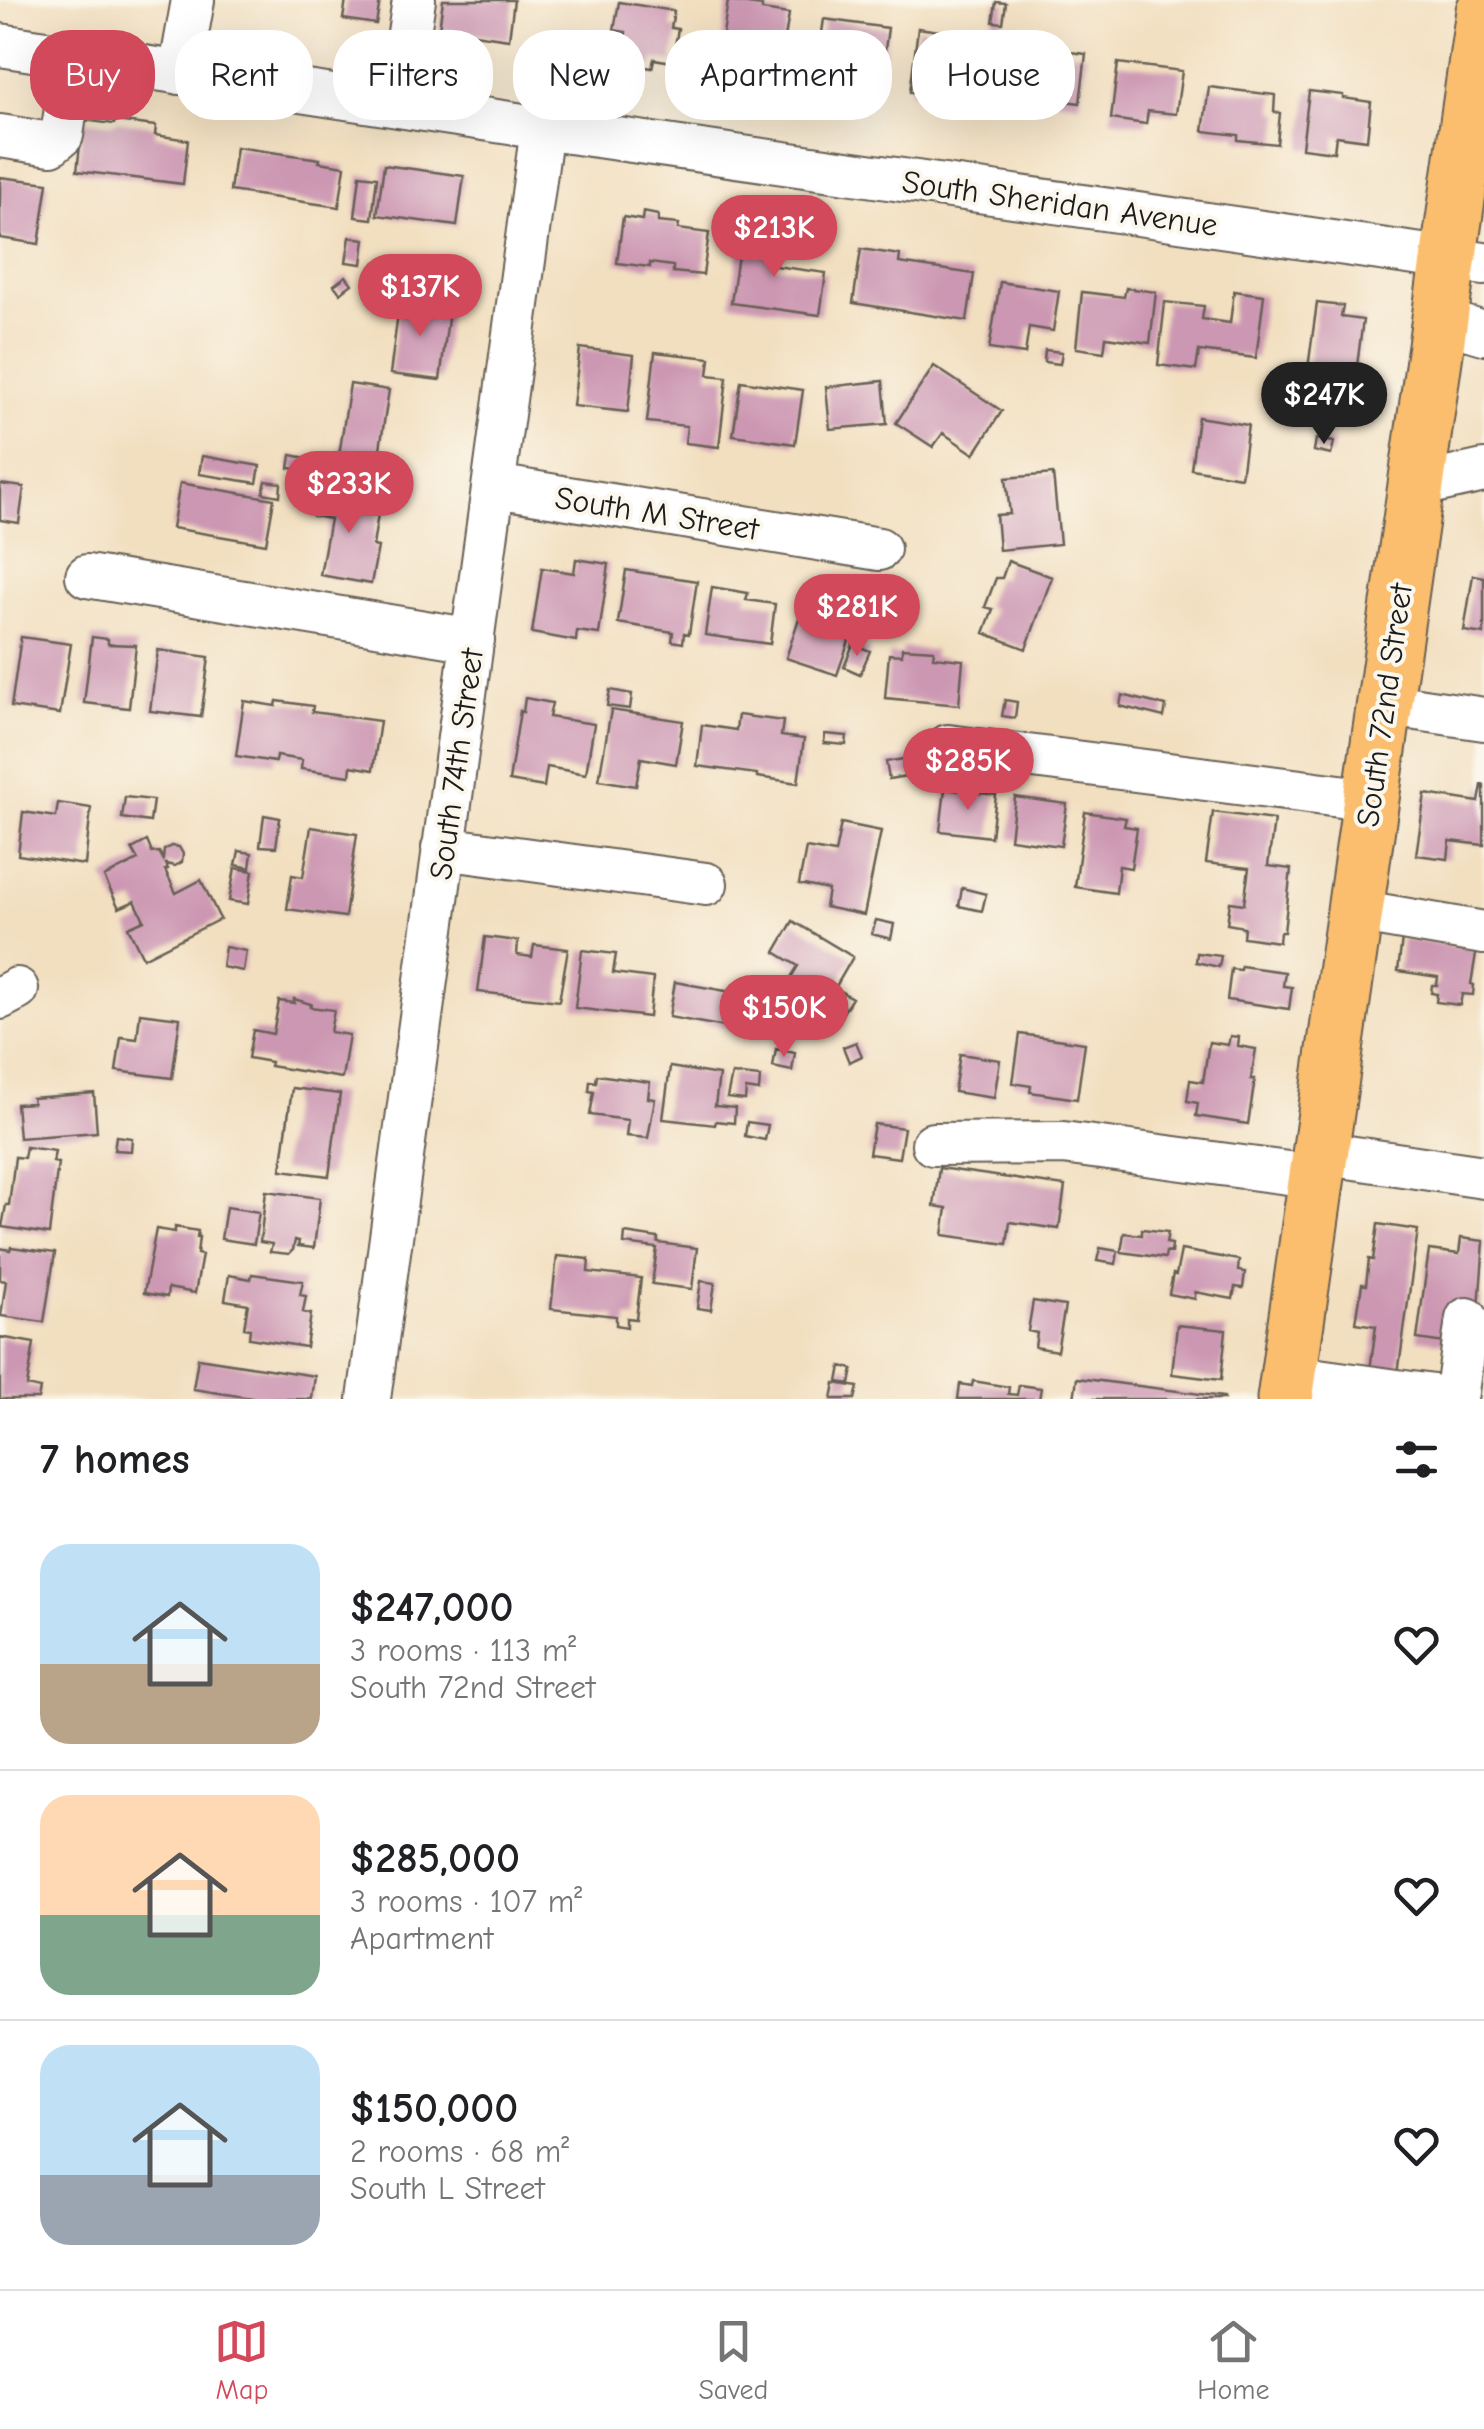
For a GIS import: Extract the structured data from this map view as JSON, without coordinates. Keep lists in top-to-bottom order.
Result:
{
  "streets": {
    "main road": ["South 72nd Street"],
    "street": ["South Sheridan Avenue", "South M Street", "South 74th Street"]
  },
  "crossings": [
    ["South Sheridan Avenue", "South 72nd Street"],
    ["South Sheridan Avenue", "South 74th Street"],
    ["South M Street", "South 74th Street"]
  ],
  "page": {
    "chip": [
      "Buy",
      "Rent",
      "Filters",
      "New",
      "Apartment",
      "House"
    ],
    "price": [
      "$213K",
      "$137K",
      "$247K",
      "$233K",
      "$281K",
      "$285K",
      "$150K"
    ],
    "heading": "7 homes",
    "list": [
      {
        "name": "$247,000",
        "note": "3 rooms · 113 m² · South 72nd Street"
      },
      {
        "name": "$285,000",
        "note": "3 rooms · 107 m² · Apartment"
      },
      {
        "name": "$150,000",
        "note": "2 rooms · 68 m² · South L Street"
      }
    ],
    "tabs": ["Map", "Saved", "Home"]
  }
}
